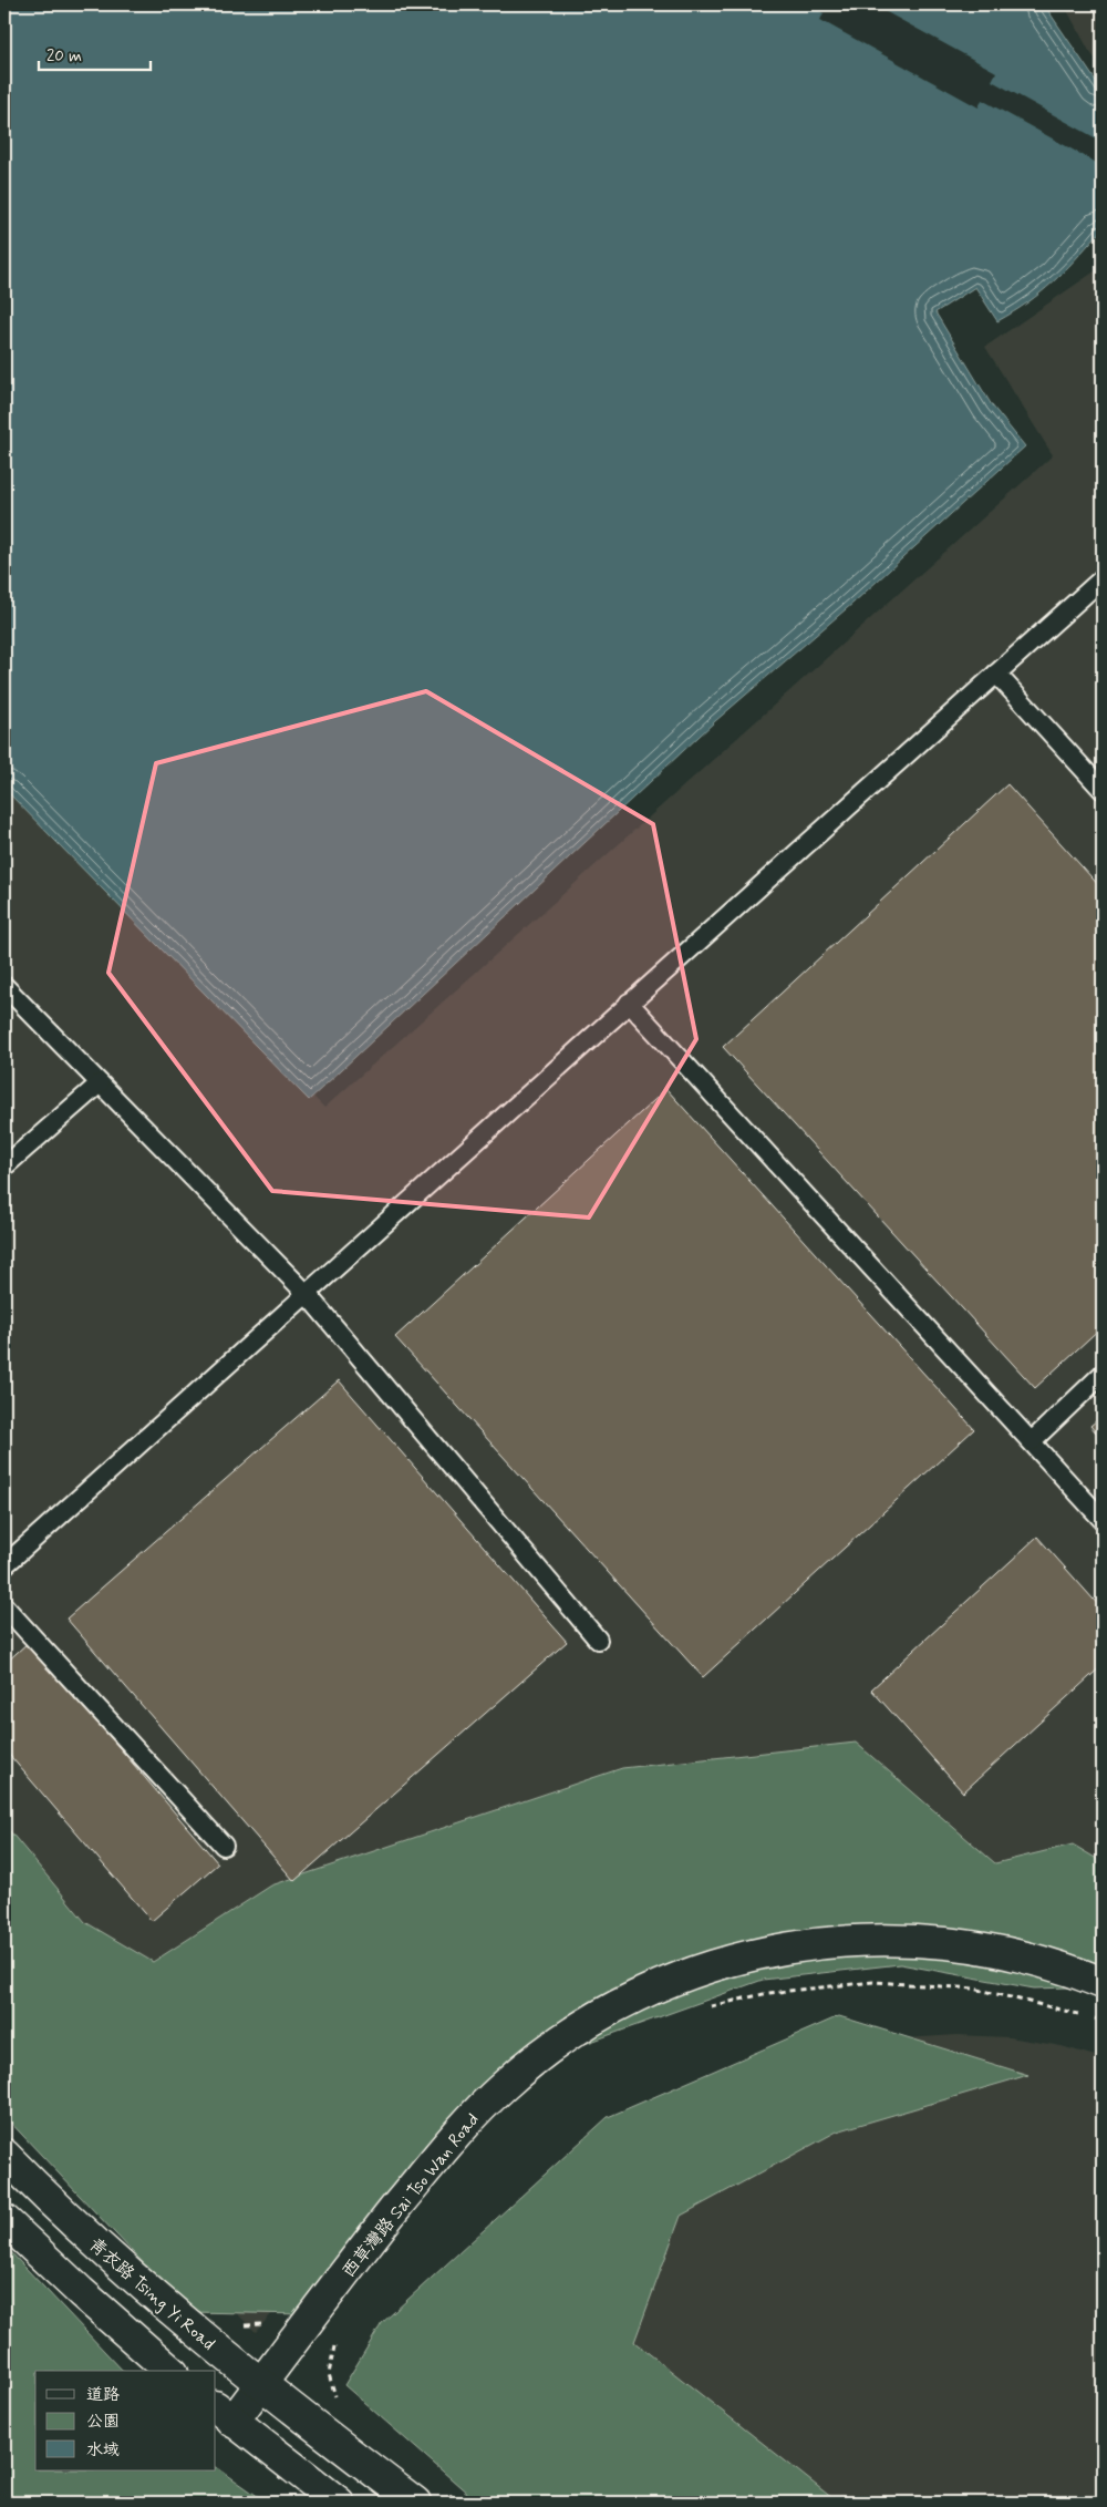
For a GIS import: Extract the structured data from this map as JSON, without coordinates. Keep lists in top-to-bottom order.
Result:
{
  "streets": {
    "street": ["西草灣路 Sai Tso Wan Road", "青衣路 Tsing Yi Road"]
  },
  "crossings": [
    ["西草灣路 Sai Tso Wan Road", "青衣路 Tsing Yi Road"]
  ],
  "legend": ["道路", "公園", "水域"],
  "scale_bar": "20 m"
}
